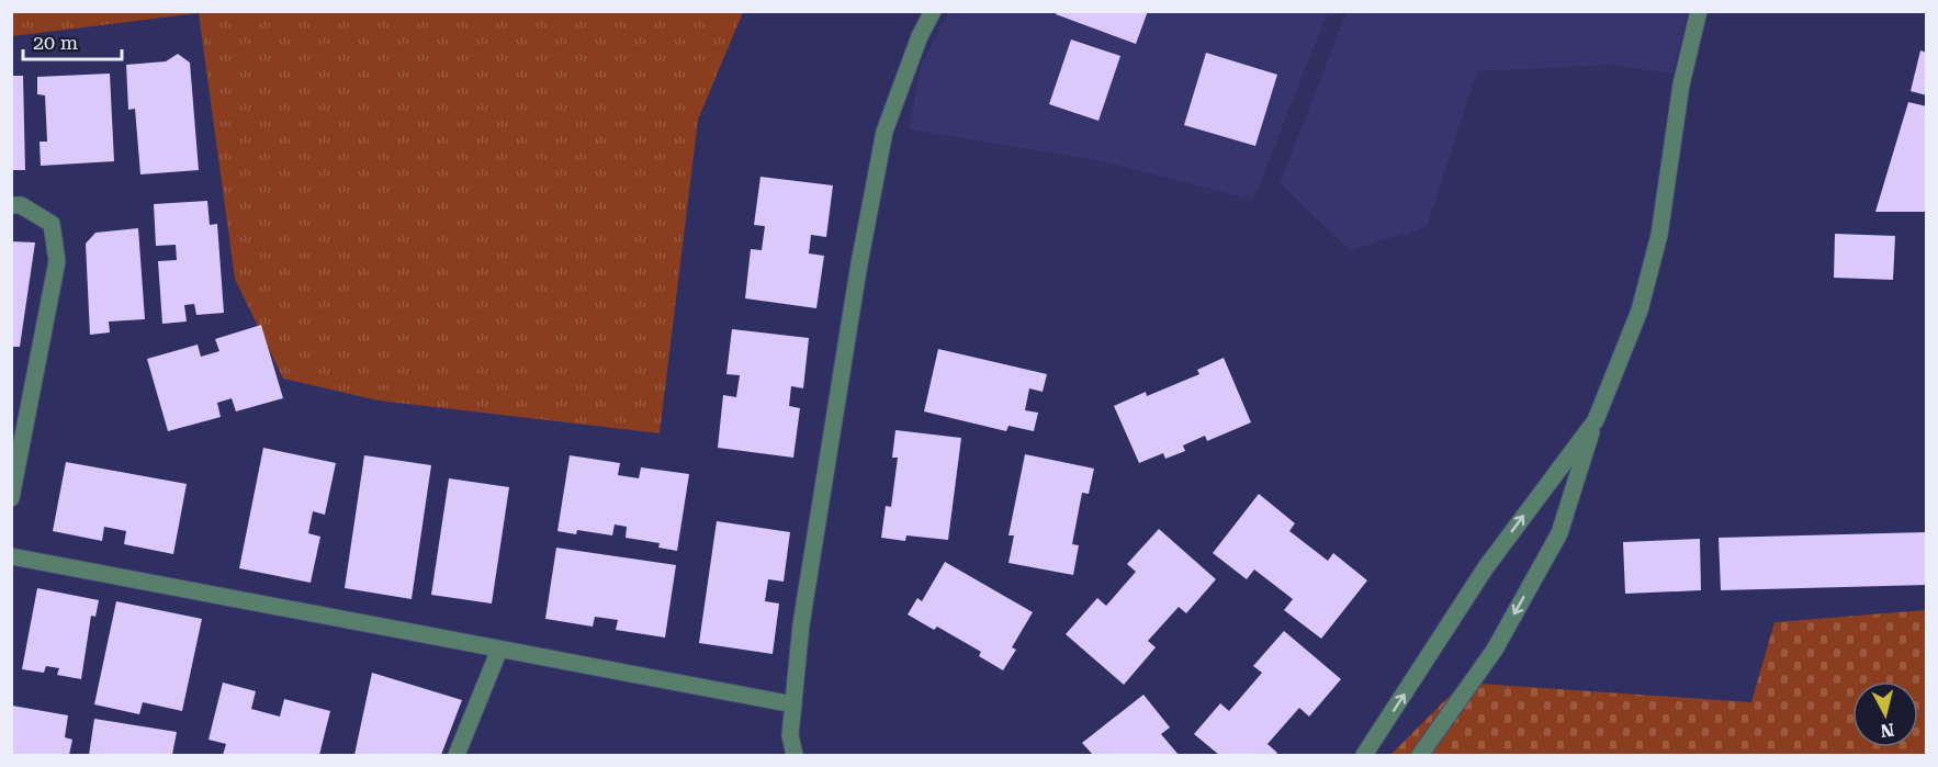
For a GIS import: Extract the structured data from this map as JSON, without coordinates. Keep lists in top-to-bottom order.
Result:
{
  "scale_bar": "20 m",
  "north": "bottom"
}
